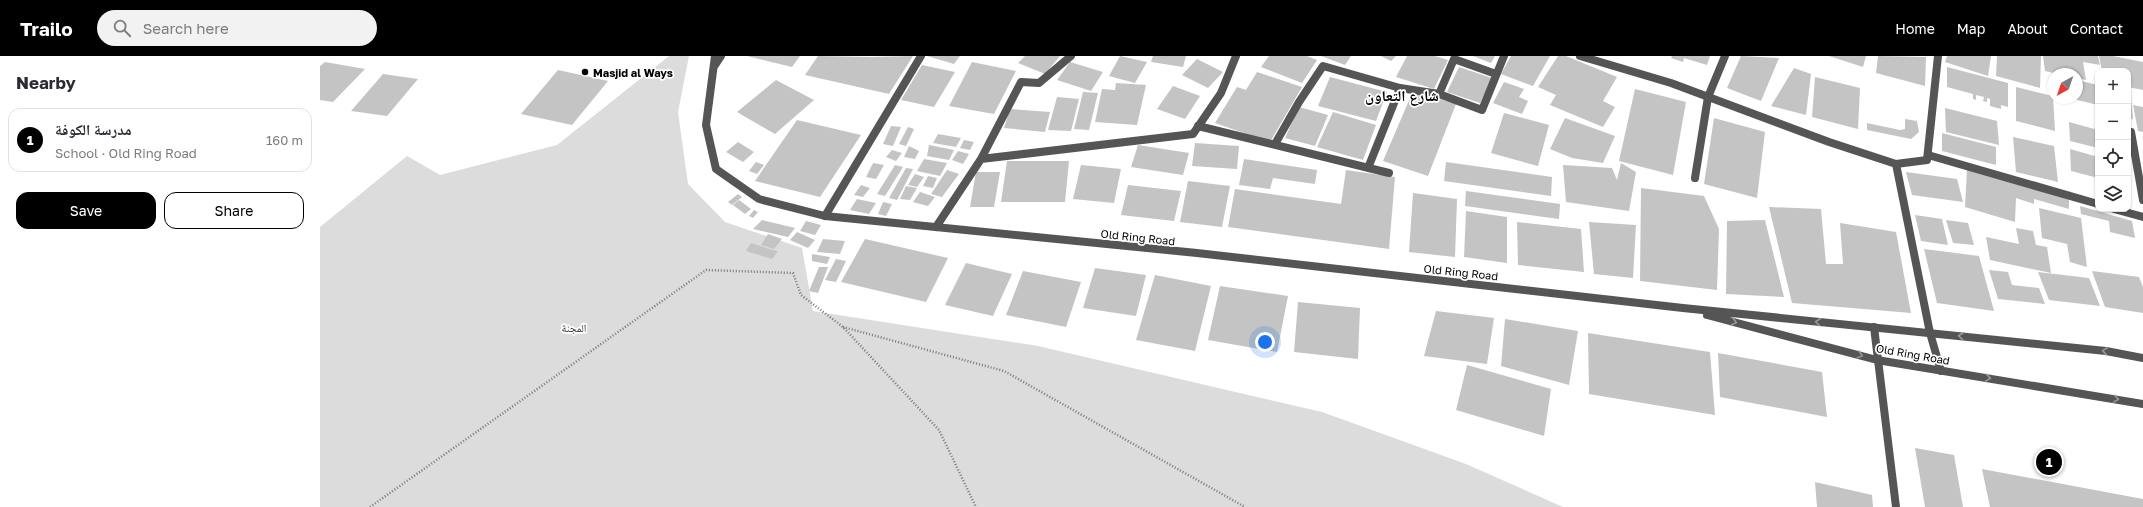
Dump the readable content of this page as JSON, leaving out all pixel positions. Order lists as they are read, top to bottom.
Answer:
{
  "streets": {
    "street": ["Old Ring Road"]
  },
  "districts": ["شارع التعاون"],
  "parks": ["المجنة"],
  "places": ["Masjid al Ways"],
  "north": "bottom left",
  "page": {
    "header": "Trailo",
    "search": "Search here",
    "nav": [
      "Home",
      "Map",
      "About",
      "Contact"
    ],
    "heading": "Nearby",
    "map_buttons": ["+", "−"],
    "list": [
      {
        "mark": "1",
        "name": "مدرسة الكوفة",
        "note": "School · Old Ring Road",
        "value": "160 m"
      }
    ],
    "buttons": ["Save", "Share"],
    "pins": "1"
  }
}
